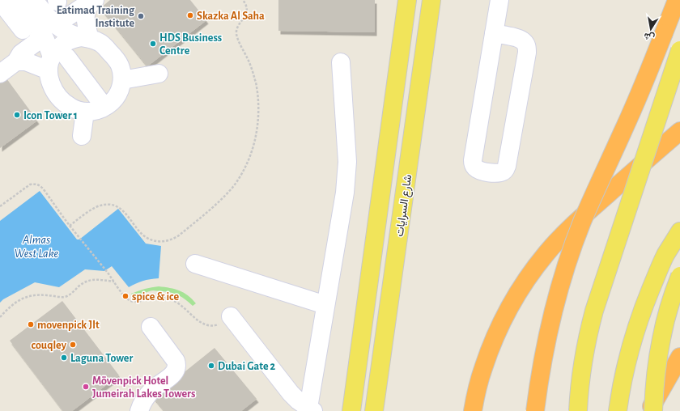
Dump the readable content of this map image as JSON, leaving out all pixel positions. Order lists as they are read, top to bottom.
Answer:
{
  "streets": {
    "main road": ["شارع السرايات"]
  },
  "water": ["Almas West Lake"],
  "places": [
    "Skazka Al Saha",
    "Eatimad Training Institute",
    "HDS Business Centre",
    "Icon Tower 1",
    "spice & ice",
    "movenpick Jlt",
    "couqley",
    "Laguna Tower",
    "Dubai Gate 2",
    "Mövenpick Hotel Jumeirah Lakes Towers"
  ],
  "north": "bottom"
}
